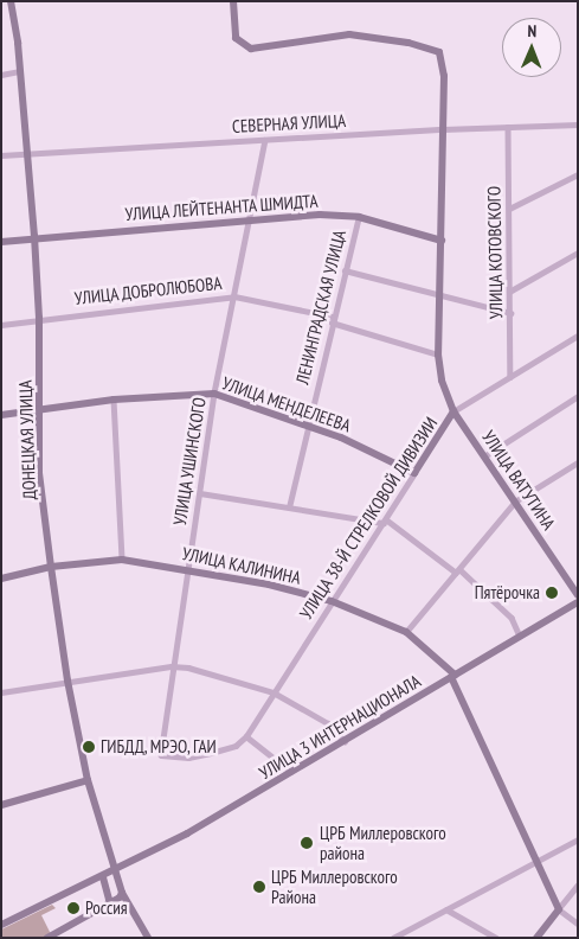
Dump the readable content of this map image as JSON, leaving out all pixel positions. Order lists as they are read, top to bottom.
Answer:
{
  "streets": {
    "street": [
      "СЕВЕРНАЯ УЛИЦА",
      "УЛИЦА ЛЕЙТЕНАНТА ШМИДТА",
      "УЛИЦА КОТОВСКОГО",
      "УЛИЦА ДОБРОЛЮБОВА",
      "ЛЕНИНГРАДСКАЯ УЛИЦА",
      "УЛИЦА МЕНДЕЛЕЕВА",
      "ДОНЕЦКАЯ УЛИЦА",
      "УЛИЦА УШИНСКОГО",
      "УЛИЦА ВАТУТИНА",
      "УЛИЦА 38-Й СТРЕЛКОВОЙ ДИВИЗИИ",
      "УЛИЦА КАЛИНИНА",
      "УЛИЦА 3 ИНТЕРНАЦИОНАЛА"
    ]
  },
  "crossings": [
    ["СЕВЕРНАЯ УЛИЦА", "УЛИЦА КОТОВСКОГО"],
    ["СЕВЕРНАЯ УЛИЦА", "ДОНЕЦКАЯ УЛИЦА"],
    ["СЕВЕРНАЯ УЛИЦА", "УЛИЦА УШИНСКОГО"],
    ["СЕВЕРНАЯ УЛИЦА", "УЛИЦА 38-Й СТРЕЛКОВОЙ ДИВИЗИИ"],
    ["УЛИЦА ЛЕЙТЕНАНТА ШМИДТА", "ЛЕНИНГРАДСКАЯ УЛИЦА"],
    ["УЛИЦА ЛЕЙТЕНАНТА ШМИДТА", "ДОНЕЦКАЯ УЛИЦА"],
    ["УЛИЦА ЛЕЙТЕНАНТА ШМИДТА", "УЛИЦА УШИНСКОГО"],
    ["УЛИЦА ЛЕЙТЕНАНТА ШМИДТА", "УЛИЦА 38-Й СТРЕЛКОВОЙ ДИВИЗИИ"],
    ["УЛИЦА ДОБРОЛЮБОВА", "ЛЕНИНГРАДСКАЯ УЛИЦА"],
    ["УЛИЦА ДОБРОЛЮБОВА", "ДОНЕЦКАЯ УЛИЦА"],
    ["УЛИЦА ДОБРОЛЮБОВА", "УЛИЦА УШИНСКОГО"],
    ["УЛИЦА ДОБРОЛЮБОВА", "УЛИЦА 38-Й СТРЕЛКОВОЙ ДИВИЗИИ"],
    ["ЛЕНИНГРАДСКАЯ УЛИЦА", "УЛИЦА МЕНДЕЛЕЕВА"],
    ["УЛИЦА МЕНДЕЛЕЕВА", "ДОНЕЦКАЯ УЛИЦА"],
    ["УЛИЦА МЕНДЕЛЕЕВА", "УЛИЦА УШИНСКОГО"],
    ["УЛИЦА МЕНДЕЛЕЕВА", "УЛИЦА 38-Й СТРЕЛКОВОЙ ДИВИЗИИ"],
    ["ДОНЕЦКАЯ УЛИЦА", "УЛИЦА КАЛИНИНА"],
    ["ДОНЕЦКАЯ УЛИЦА", "УЛИЦА 3 ИНТЕРНАЦИОНАЛА"],
    ["УЛИЦА УШИНСКОГО", "УЛИЦА 38-Й СТРЕЛКОВОЙ ДИВИЗИИ"],
    ["УЛИЦА УШИНСКОГО", "УЛИЦА КАЛИНИНА"],
    ["УЛИЦА ВАТУТИНА", "УЛИЦА 38-Й СТРЕЛКОВОЙ ДИВИЗИИ"],
    ["УЛИЦА 38-Й СТРЕЛКОВОЙ ДИВИЗИИ", "УЛИЦА КАЛИНИНА"],
    ["УЛИЦА КАЛИНИНА", "УЛИЦА 3 ИНТЕРНАЦИОНАЛА"]
  ],
  "places": [
    "Пятёрочка",
    "ГИБДД, МРЭО, ГАИ",
    "ЦРБ Миллеровского района",
    "ЦРБ Миллеровского Района",
    "Россия"
  ],
  "north": "top"
}
